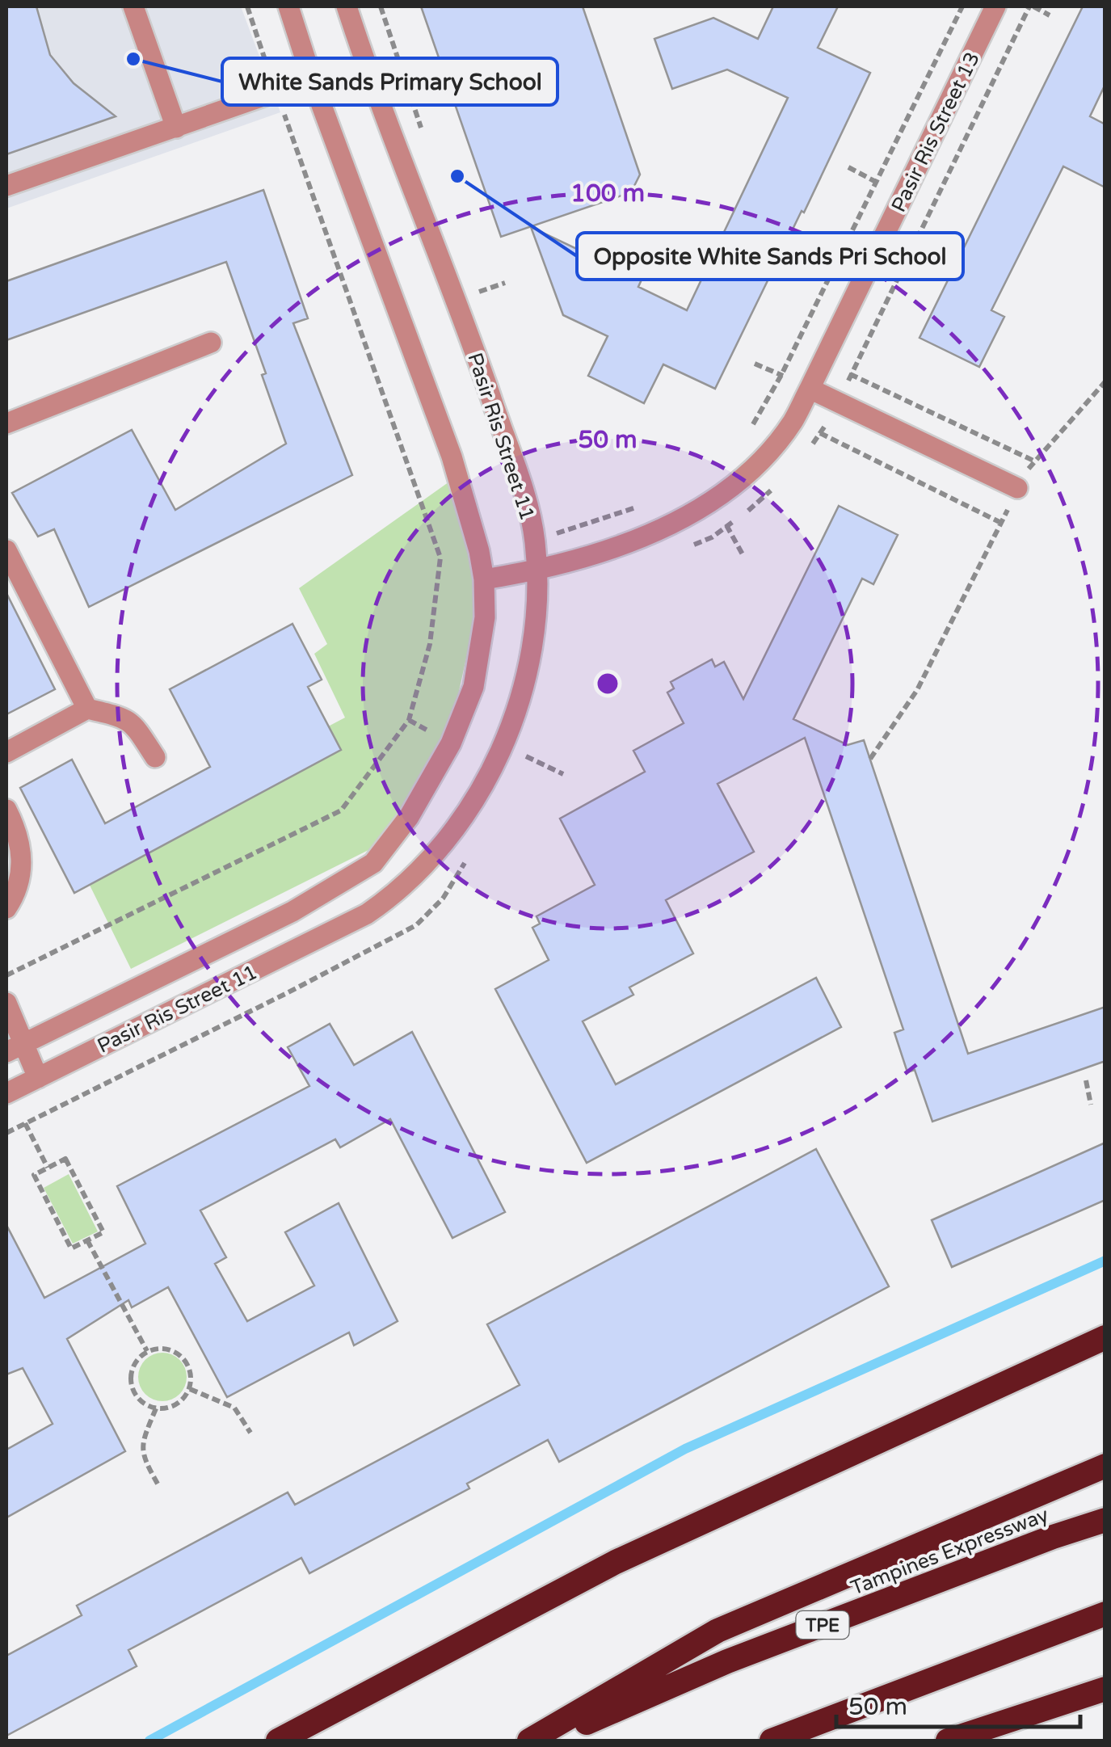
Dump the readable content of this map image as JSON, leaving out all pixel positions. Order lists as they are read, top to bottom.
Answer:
{
  "streets": {
    "highway": ["Tampines Expressway", "TPE"],
    "street": ["Pasir Ris Street 13", "Pasir Ris Street 11"]
  },
  "crossings": [
    ["Pasir Ris Street 13", "Pasir Ris Street 11"]
  ],
  "places": ["White Sands Primary School", "Opposite White Sands Pri School"],
  "scale_bar": "50 m",
  "rings": ["100 m", "50 m"]
}
